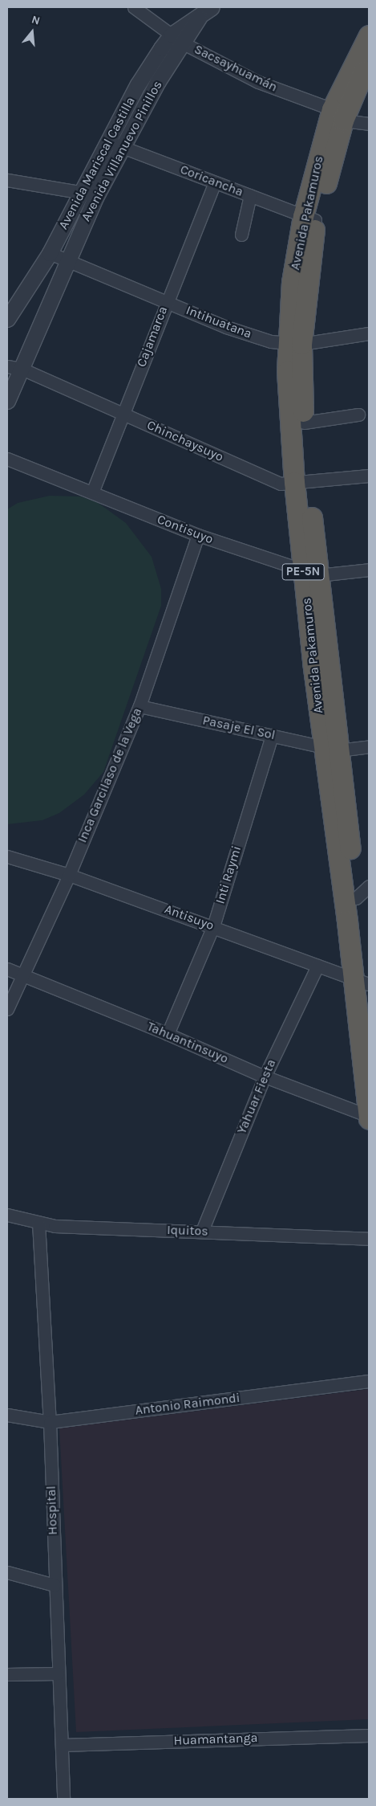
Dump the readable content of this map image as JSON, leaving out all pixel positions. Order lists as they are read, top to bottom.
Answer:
{
  "streets": {
    "highway": ["Avenida Pakamuros", "PE-5N"],
    "street": [
      "Sacsayhuamán",
      "Avenida Villanuevo Pinillos",
      "Avenida Mariscal Castilla",
      "Coricancha",
      "Intihuatana",
      "Cajamarca",
      "Chinchaysuyo",
      "Contisuyo",
      "Pasaje El Sol",
      "Inca Garcilaso de la Vega",
      "Inti Raymi",
      "Antisuyo",
      "Tahuantinsuyo",
      "Yahuar Fiesta",
      "Iquitos",
      "Antonio Raimondi",
      "Hospital",
      "Huamantanga"
    ]
  },
  "crossings": [
    ["Sacsayhuamán", "Avenida Villanuevo Pinillos"],
    ["Sacsayhuamán", "Avenida Mariscal Castilla"],
    ["Sacsayhuamán", "Avenida Pakamuros"],
    ["Avenida Villanuevo Pinillos", "Avenida Mariscal Castilla"],
    ["Avenida Villanuevo Pinillos", "Coricancha"],
    ["Avenida Villanuevo Pinillos", "Intihuatana"],
    ["Avenida Villanuevo Pinillos", "Chinchaysuyo"],
    ["Avenida Mariscal Castilla", "Coricancha"],
    ["Avenida Mariscal Castilla", "Intihuatana"],
    ["Coricancha", "Avenida Pakamuros"],
    ["Coricancha", "Cajamarca"],
    ["Avenida Pakamuros", "Intihuatana"],
    ["Avenida Pakamuros", "Chinchaysuyo"],
    ["Avenida Pakamuros", "Contisuyo"],
    ["Avenida Pakamuros", "Pasaje El Sol"],
    ["Avenida Pakamuros", "Antisuyo"],
    ["Avenida Pakamuros", "Tahuantinsuyo"],
    ["Intihuatana", "Cajamarca"],
    ["Cajamarca", "Chinchaysuyo"],
    ["Cajamarca", "Contisuyo"],
    ["Contisuyo", "Inca Garcilaso de la Vega"],
    ["Pasaje El Sol", "Inca Garcilaso de la Vega"],
    ["Pasaje El Sol", "Inti Raymi"],
    ["Inca Garcilaso de la Vega", "Antisuyo"],
    ["Inca Garcilaso de la Vega", "Tahuantinsuyo"],
    ["Inti Raymi", "Antisuyo"],
    ["Inti Raymi", "Tahuantinsuyo"],
    ["Antisuyo", "Yahuar Fiesta"],
    ["Tahuantinsuyo", "Yahuar Fiesta"],
    ["Yahuar Fiesta", "Iquitos"],
    ["Iquitos", "Hospital"],
    ["Antonio Raimondi", "Hospital"],
    ["Hospital", "Huamantanga"]
  ],
  "north": "top"
}
